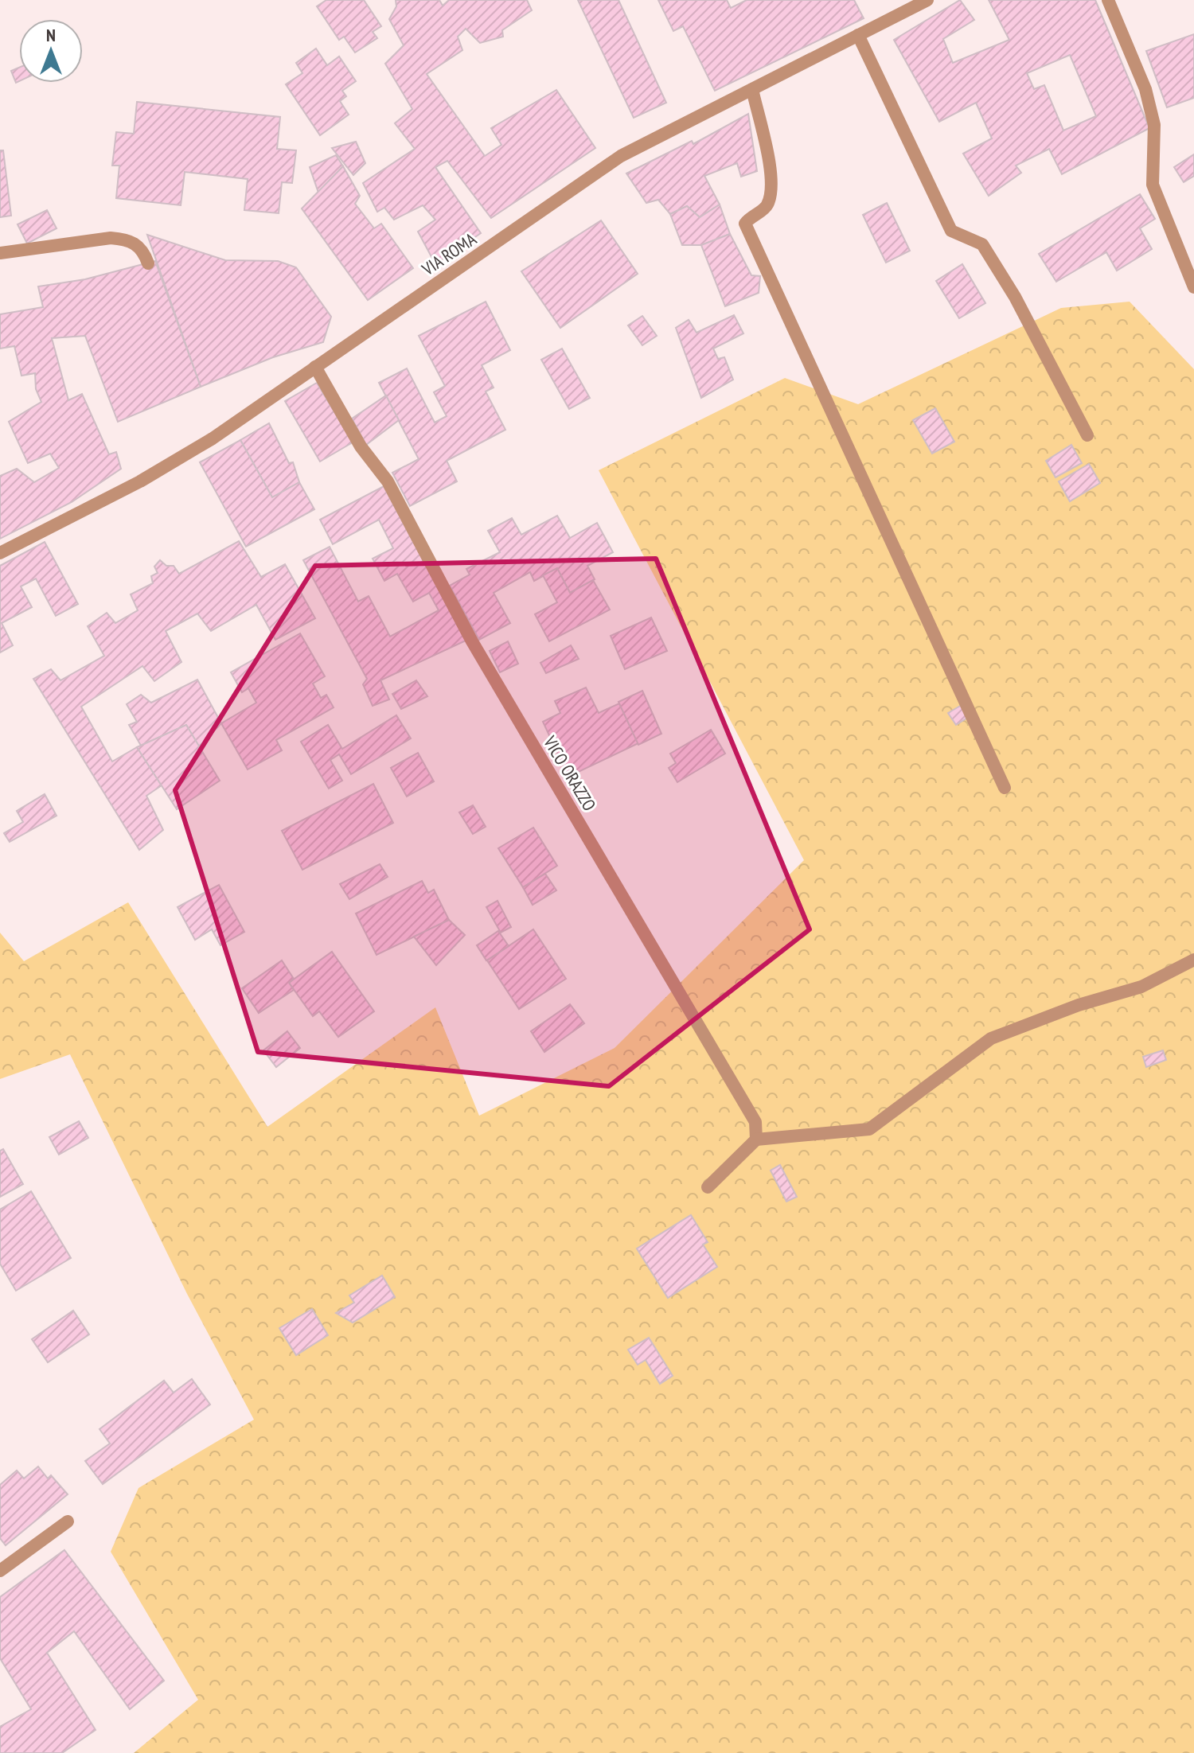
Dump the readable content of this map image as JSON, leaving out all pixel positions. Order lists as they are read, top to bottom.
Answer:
{
  "streets": {
    "street": ["VIA ROMA", "VICO ORAZZO"]
  },
  "crossings": [
    ["VIA ROMA", "VICO ORAZZO"]
  ],
  "north": "top"
}
